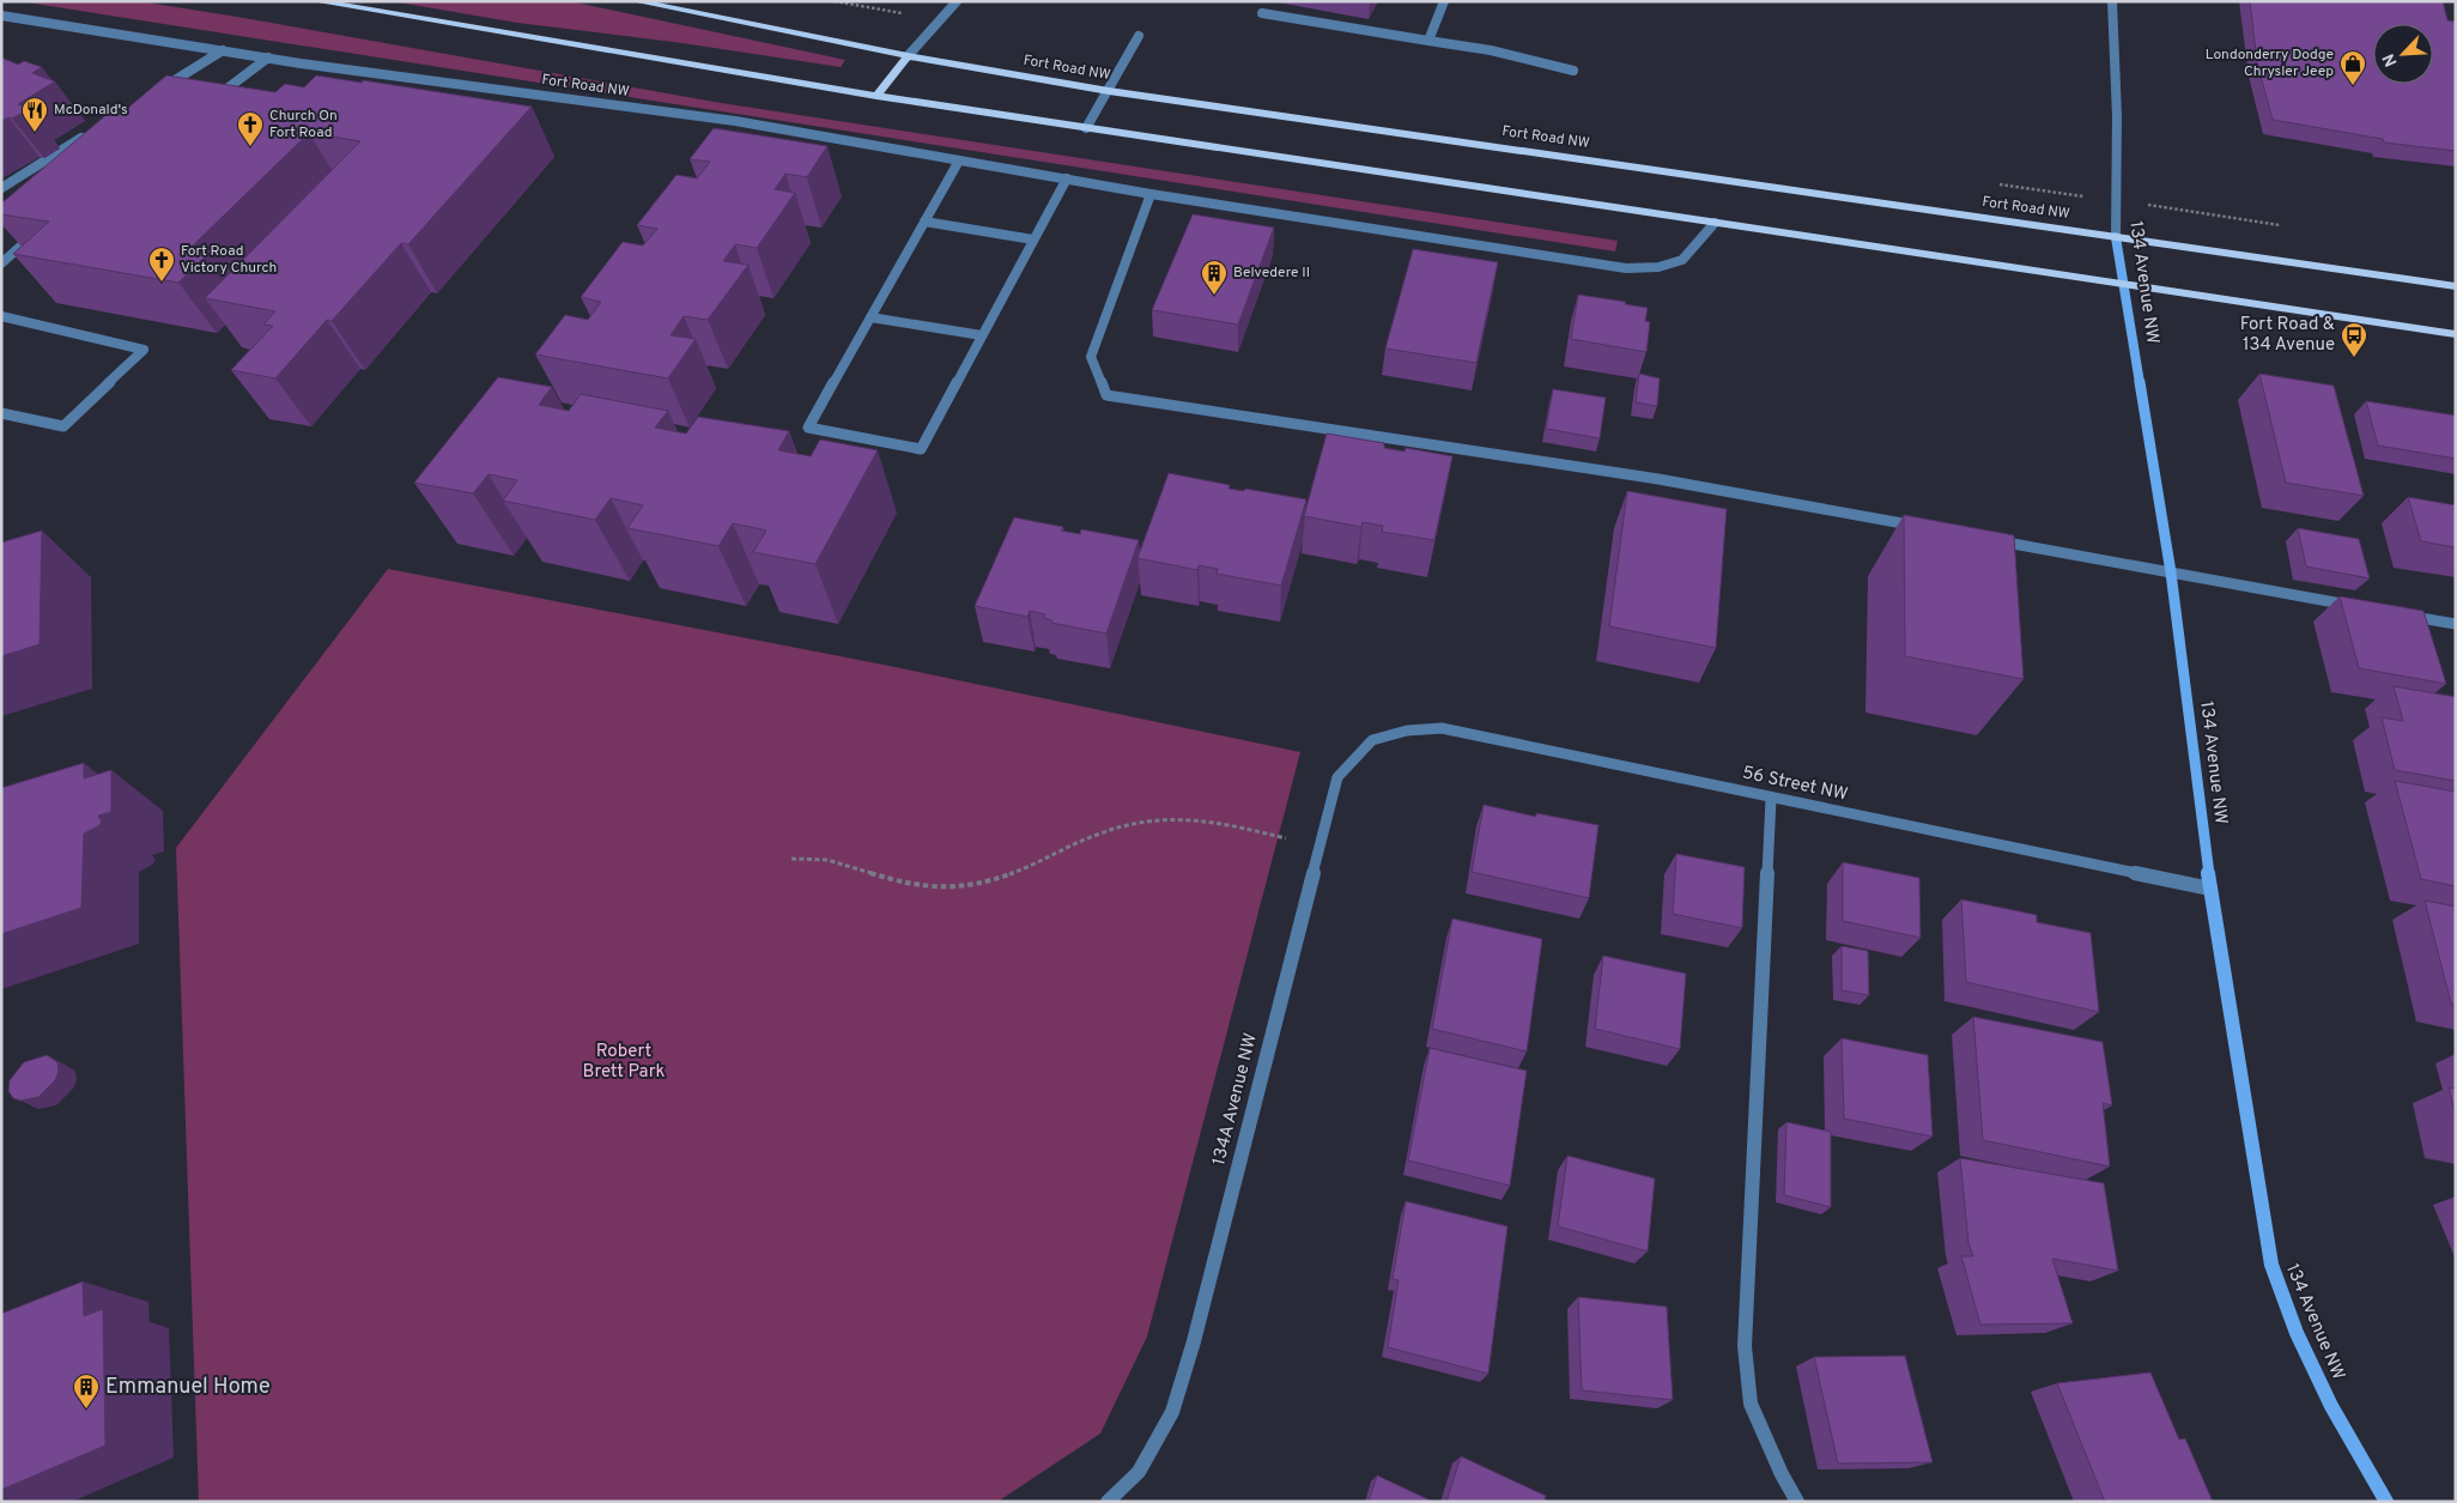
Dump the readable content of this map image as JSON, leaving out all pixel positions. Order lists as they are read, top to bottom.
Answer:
{
  "streets": {
    "main road": ["Fort Road NW"],
    "street": ["134 Avenue NW", "56 Street NW", "134A Avenue NW"]
  },
  "crossings": [
    ["Fort Road NW", "134 Avenue NW"],
    ["134 Avenue NW", "56 Street NW"],
    ["56 Street NW", "134A Avenue NW"]
  ],
  "parks": ["Robert Brett Park"],
  "places": {
    "shop": ["Londonderry Dodge Chrysler Jeep"],
    "restaurant": ["McDonald's"],
    "church": ["Church On Fort Road", "Fort Road Victory Church"],
    "building": ["Belvedere II", "Emmanuel Home"],
    "bus stop": ["Fort Road & 134 Avenue"]
  },
  "north": "bottom left"
}
